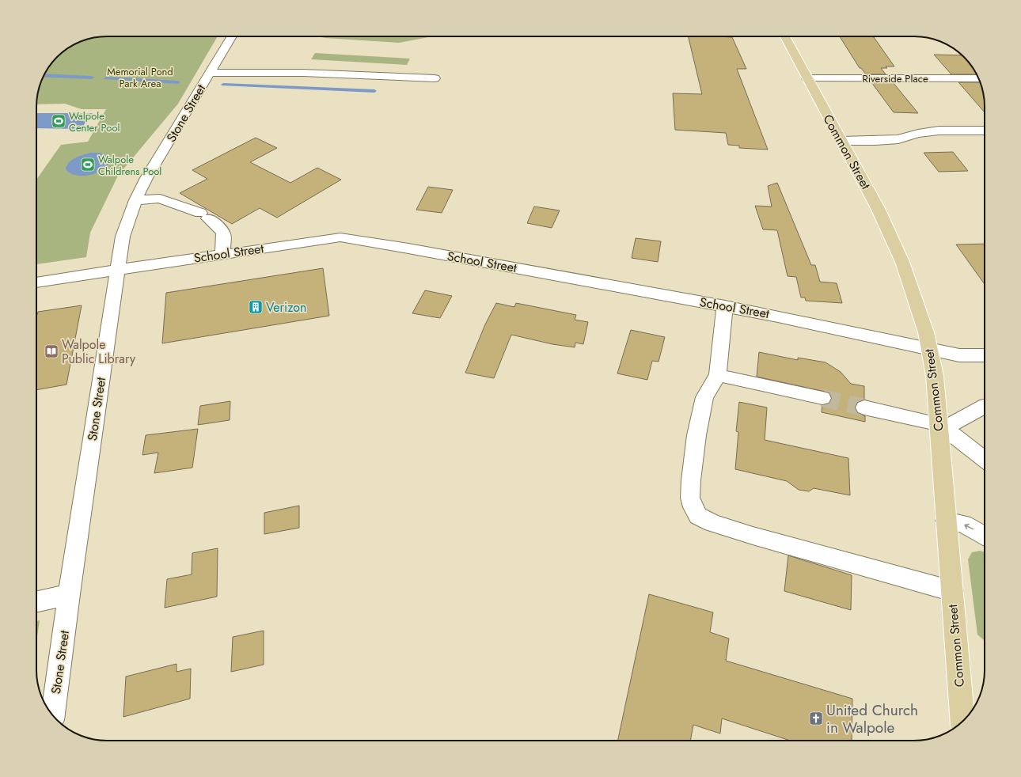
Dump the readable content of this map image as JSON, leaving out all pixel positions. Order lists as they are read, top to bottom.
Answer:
{
  "streets": {
    "main road": ["Common Street"],
    "street": ["Riverside Place", "Stone Street", "School Street"]
  },
  "crossings": [
    ["Riverside Place", "Common Street"],
    ["Stone Street", "School Street"],
    ["Common Street", "School Street"]
  ],
  "parks": ["Memorial Pond Park Area"],
  "places": {
    "sports": ["Walpole Center Pool", "Walpole Childrens Pool"],
    "building": ["Verizon"],
    "library": ["Walpole Public Library"],
    "church": ["United Church in Walpole"]
  }
}
